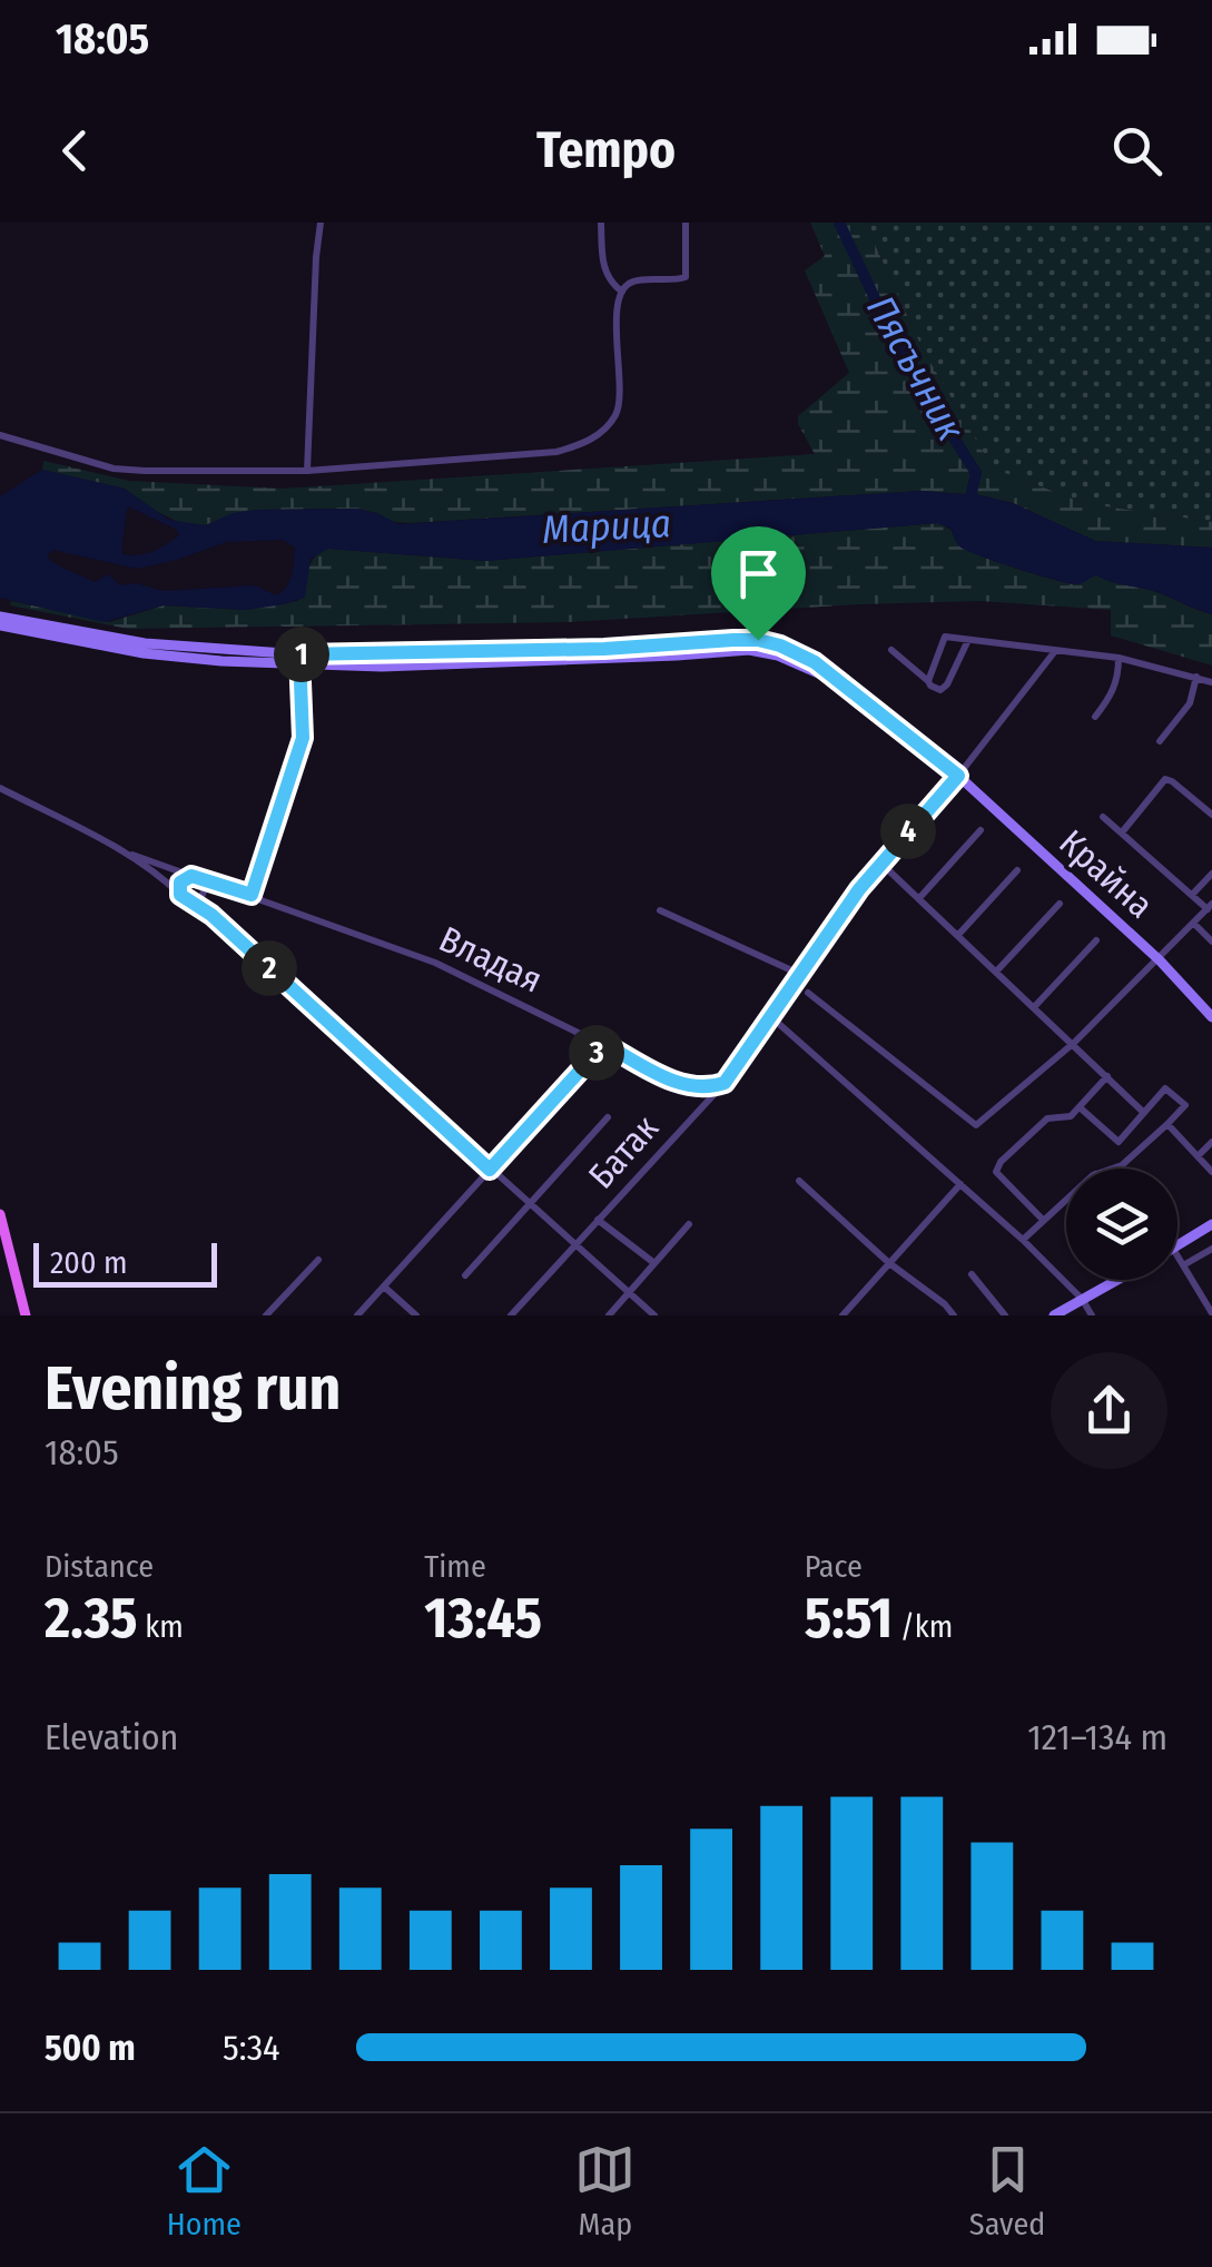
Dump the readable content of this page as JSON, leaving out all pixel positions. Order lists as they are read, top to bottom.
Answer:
{
  "streets": {
    "street": ["Крайна", "Владая", "Батак"]
  },
  "crossings": [
    ["Крайна", "Батак"],
    ["Владая", "Батак"]
  ],
  "water": ["Пясъчник", "Марица"],
  "scale_bar": "200 m",
  "page": {
    "status": "18:05",
    "header": "Tempo",
    "pins": [
      "1",
      "4",
      "2",
      "3"
    ],
    "scale": "200 m",
    "heading": ["Evening run", "18:05"],
    "stats": [
      ["Distance", "2.35 km"],
      ["Time", "13:45"],
      ["Pace", "5:51 /km"]
    ],
    "chart": ["Elevation", "121–134 m"],
    "list": [
      {
        "name": "500 m",
        "note": "5:34"
      }
    ],
    "tabs": ["Home", "Map", "Saved"]
  }
}
